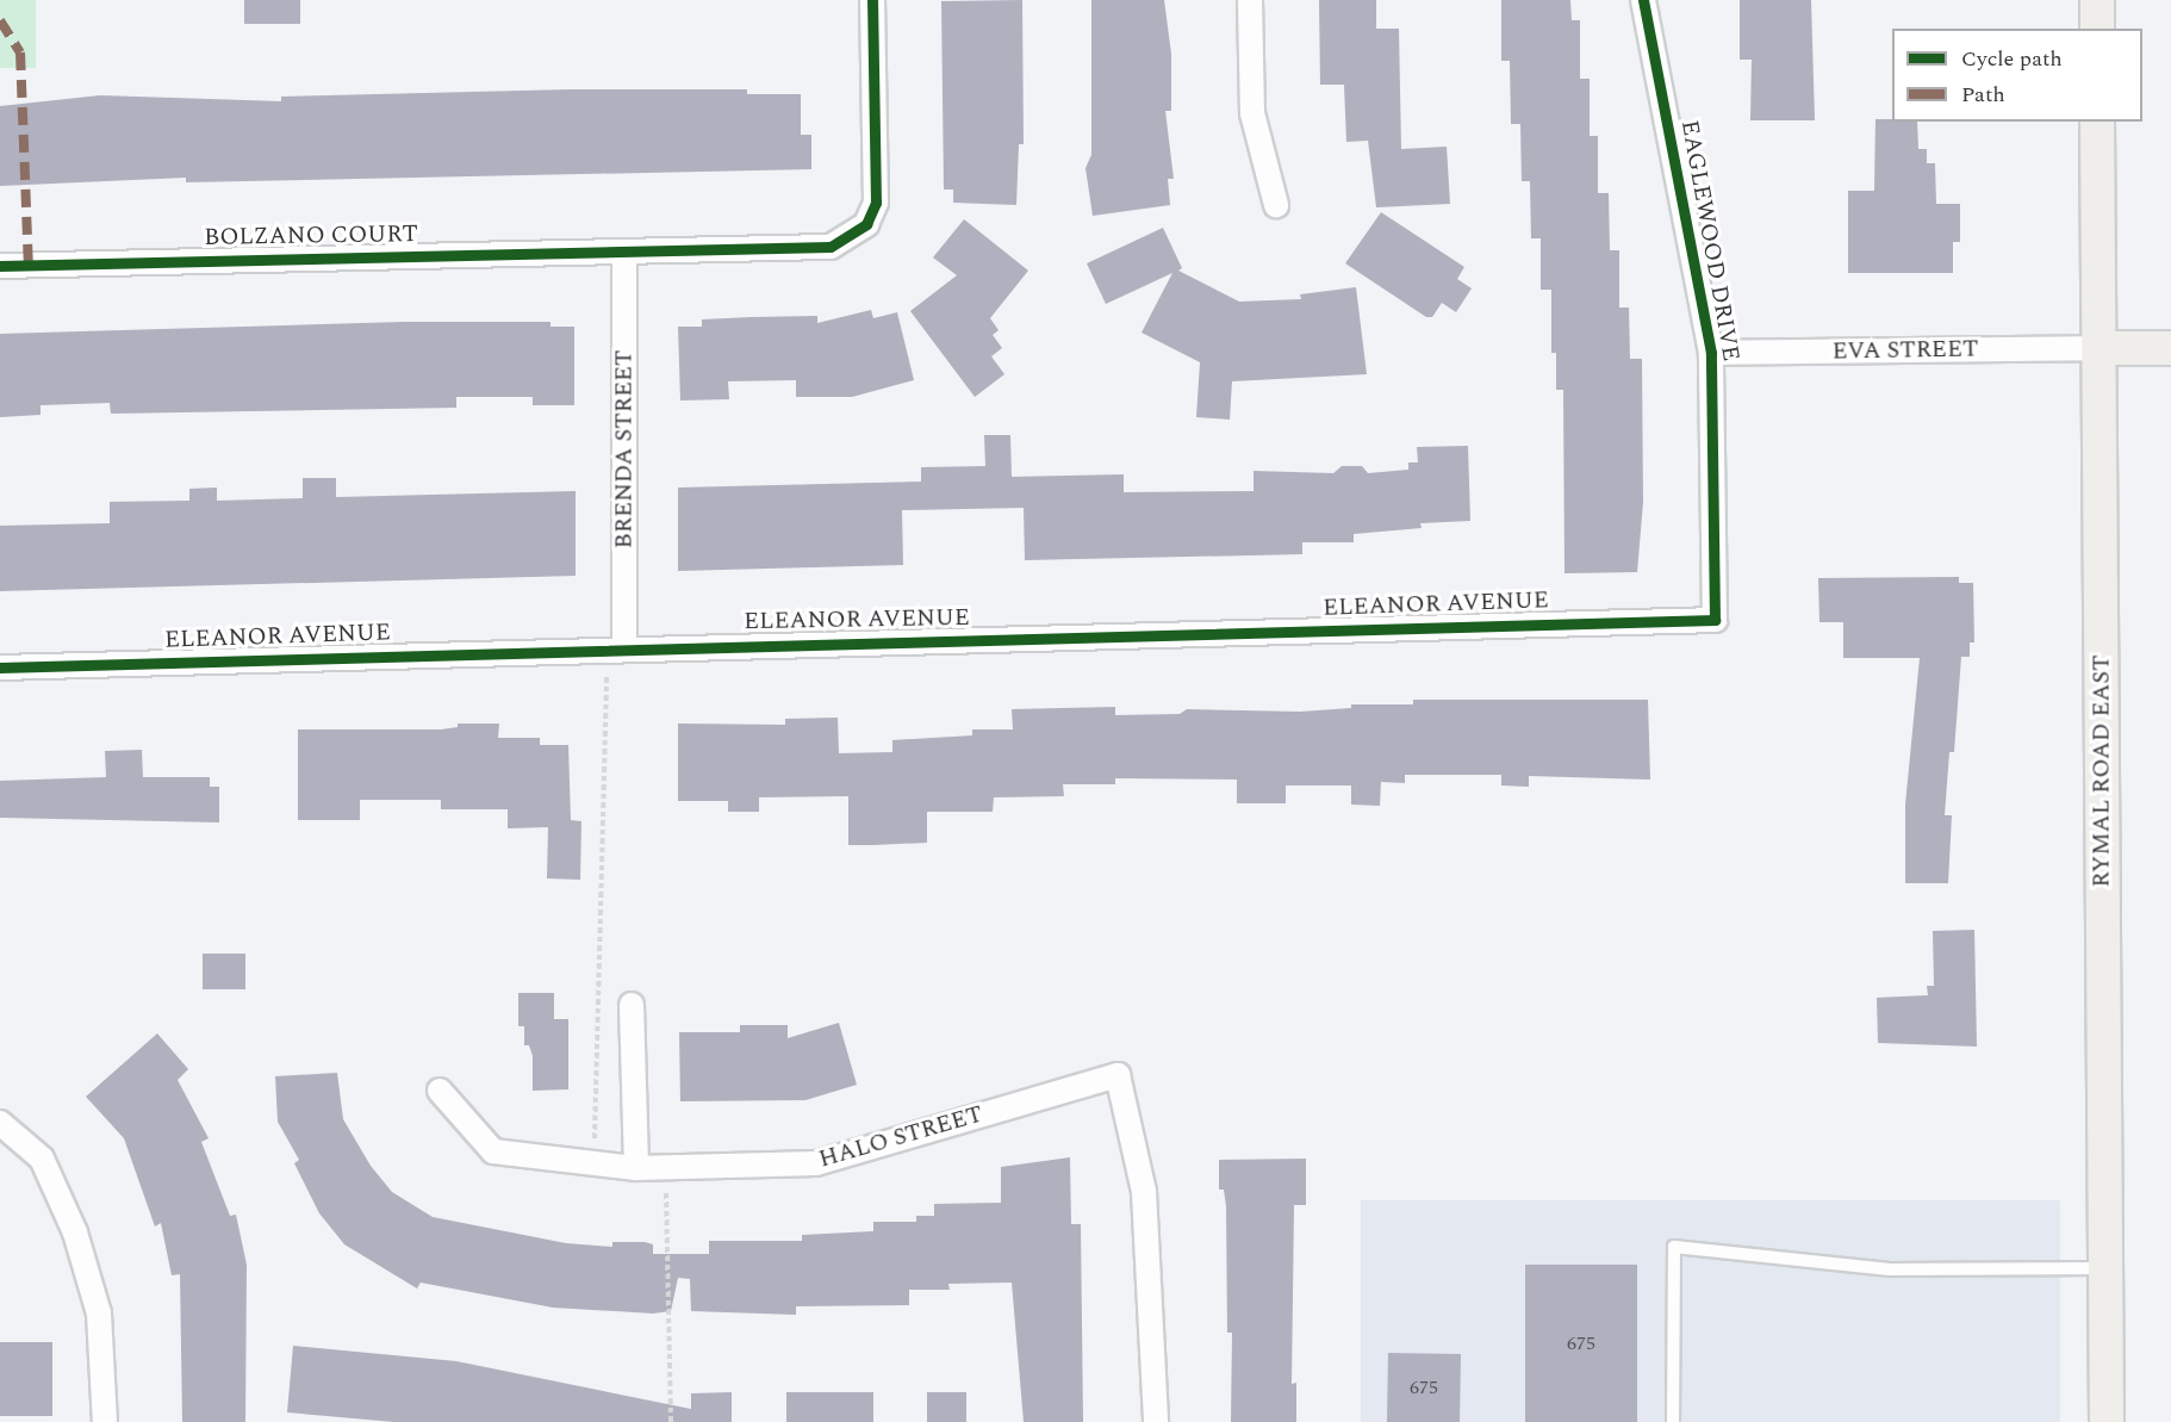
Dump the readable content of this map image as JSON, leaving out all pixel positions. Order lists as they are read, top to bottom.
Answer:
{
  "streets": {
    "main road": ["RYMAL ROAD EAST"],
    "street": [
      "BOLZANO COURT",
      "EAGLEWOOD DRIVE",
      "EVA STREET",
      "BRENDA STREET",
      "ELEANOR AVENUE",
      "HALO STREET"
    ]
  },
  "crossings": [
    ["BOLZANO COURT", "BRENDA STREET"],
    ["EAGLEWOOD DRIVE", "EVA STREET"],
    ["EAGLEWOOD DRIVE", "ELEANOR AVENUE"],
    ["EVA STREET", "RYMAL ROAD EAST"],
    ["BRENDA STREET", "ELEANOR AVENUE"]
  ],
  "house_numbers": ["675", "675"],
  "legend": ["Cycle path", "Path"]
}
